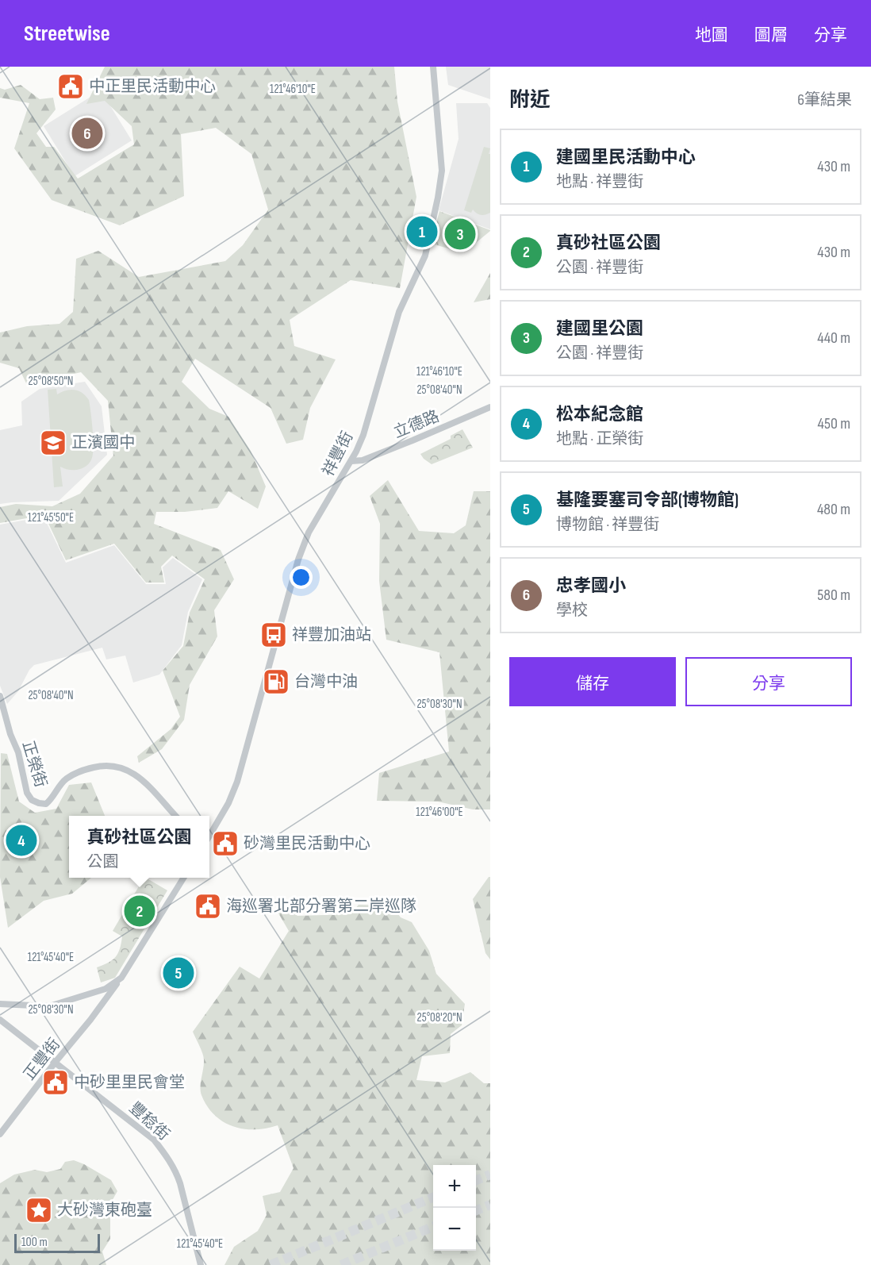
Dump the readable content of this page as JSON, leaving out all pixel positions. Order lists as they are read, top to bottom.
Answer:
{
  "streets": {
    "street": [
      "立德路",
      "祥豐街",
      "正榮街",
      "正豐街",
      "豐稔街"
    ]
  },
  "crossings": [
    ["立德路", "祥豐街"],
    ["正豐街", "豐稔街"]
  ],
  "places": {
    "public building": [
      "中正里民活動中心",
      "砂灣里民活動中心",
      "海巡署北部分署第二岸巡隊",
      "中砂里里民會堂"
    ],
    "school or university": ["正濱國中"],
    "bus stop": ["祥豐加油站"],
    "fuel station": ["台灣中油"],
    "place": ["大砂灣東砲臺"]
  },
  "scale_bar": "100 m",
  "page": {
    "header": "Streetwise",
    "nav": ["地圖", "圖層", "分享"],
    "heading": ["附近", "6筆結果"],
    "pins": [
      "6",
      "1",
      "3",
      "4",
      "2",
      "5"
    ],
    "list": [
      {
        "mark": "1",
        "name": "建國里民活動中心",
        "note": "地點 · 祥豐街",
        "value": "430 m"
      },
      {
        "mark": "2",
        "name": "真砂社區公園",
        "note": "公園 · 祥豐街",
        "value": "430 m"
      },
      {
        "mark": "3",
        "name": "建國里公園",
        "note": "公園 · 祥豐街",
        "value": "440 m"
      },
      {
        "mark": "4",
        "name": "松本紀念館",
        "note": "地點 · 正榮街",
        "value": "450 m"
      },
      {
        "mark": "5",
        "name": "基隆要塞司令部(博物館)",
        "note": "博物館 · 祥豐街",
        "value": "480 m"
      },
      {
        "mark": "6",
        "name": "忠孝國小",
        "note": "學校",
        "value": "580 m"
      }
    ],
    "buttons": ["儲存", "分享"],
    "popup": ["真砂社區公園", "公園"],
    "map_buttons": ["+", "−"],
    "scale": "100 m"
  },
  "coordinates": [
    "121°46'10\"E",
    "25°08'50\"N",
    "25°08'40\"N",
    "121°45'50\"E",
    "25°08'30\"N",
    "121°46'00\"E",
    "121°45'40\"E",
    "25°08'20\"N"
  ]
}
